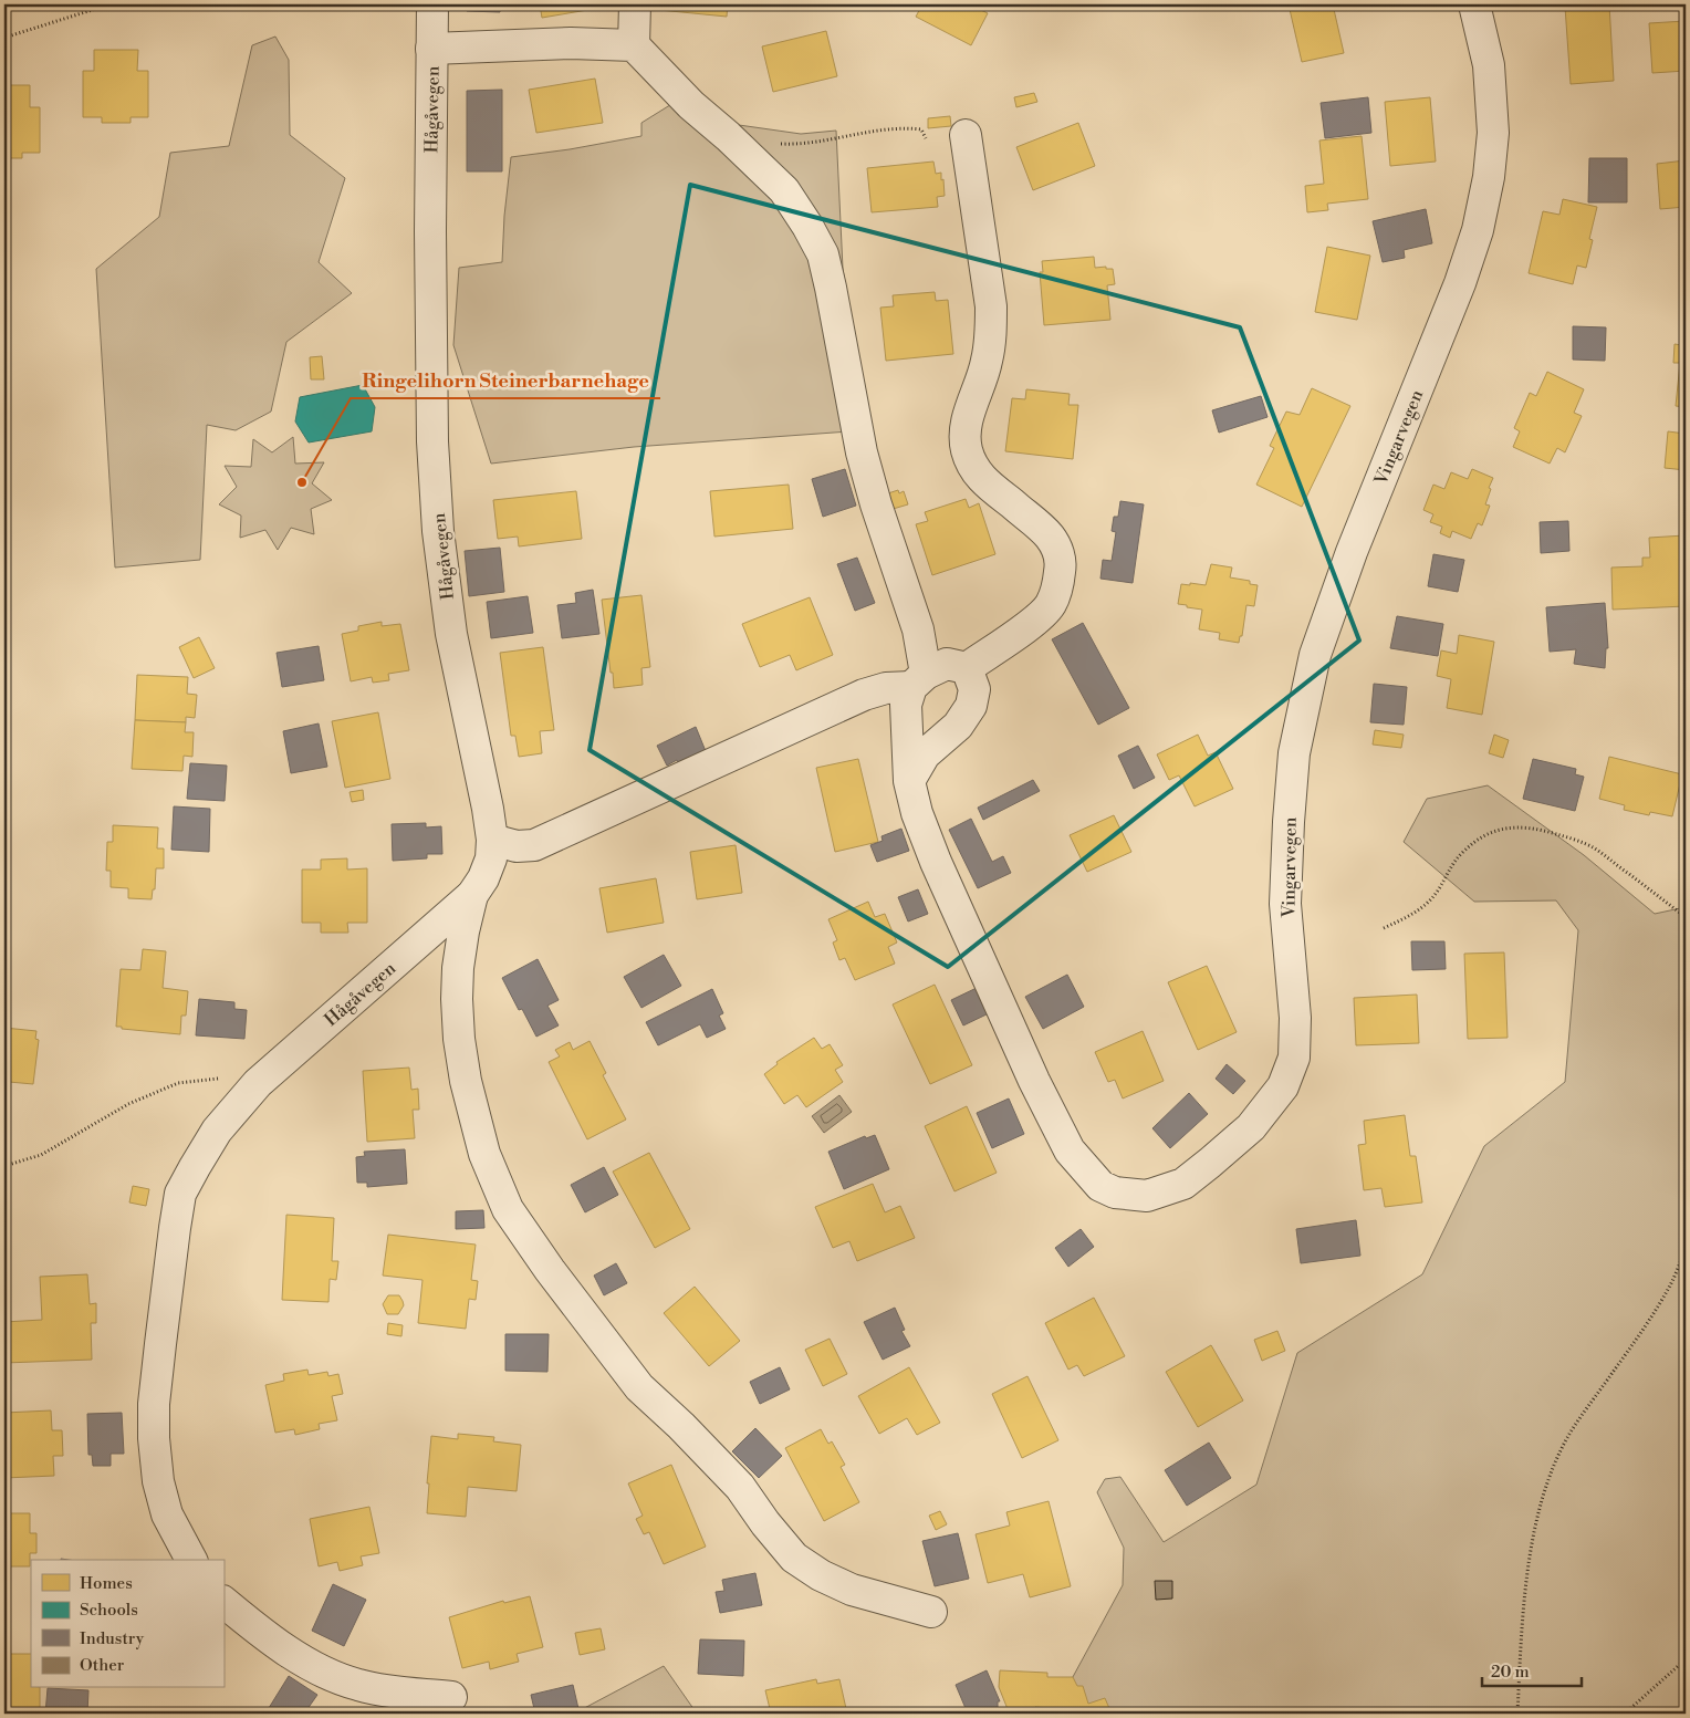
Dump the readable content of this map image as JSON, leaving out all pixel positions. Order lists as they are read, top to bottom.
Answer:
{
  "streets": {
    "street": ["Hågåvegen", "Vingarvegen"]
  },
  "places": ["Ringelihorn Steinerbarnehage"],
  "legend": [
    "Homes",
    "Schools",
    "Industry",
    "Other"
  ],
  "scale_bar": "20 m"
}
